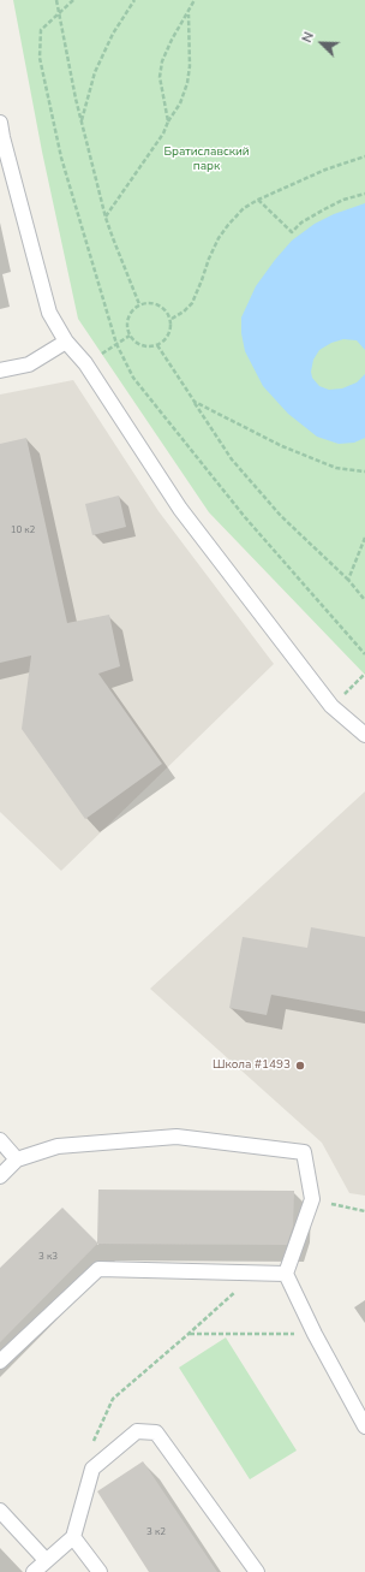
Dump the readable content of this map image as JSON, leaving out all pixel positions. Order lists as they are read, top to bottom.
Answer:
{
  "parks": ["Братиславский парк"],
  "places": ["Школа #1493"],
  "house_numbers": ["10 к2", "3 к3", "3 к2"],
  "north": "top left"
}
